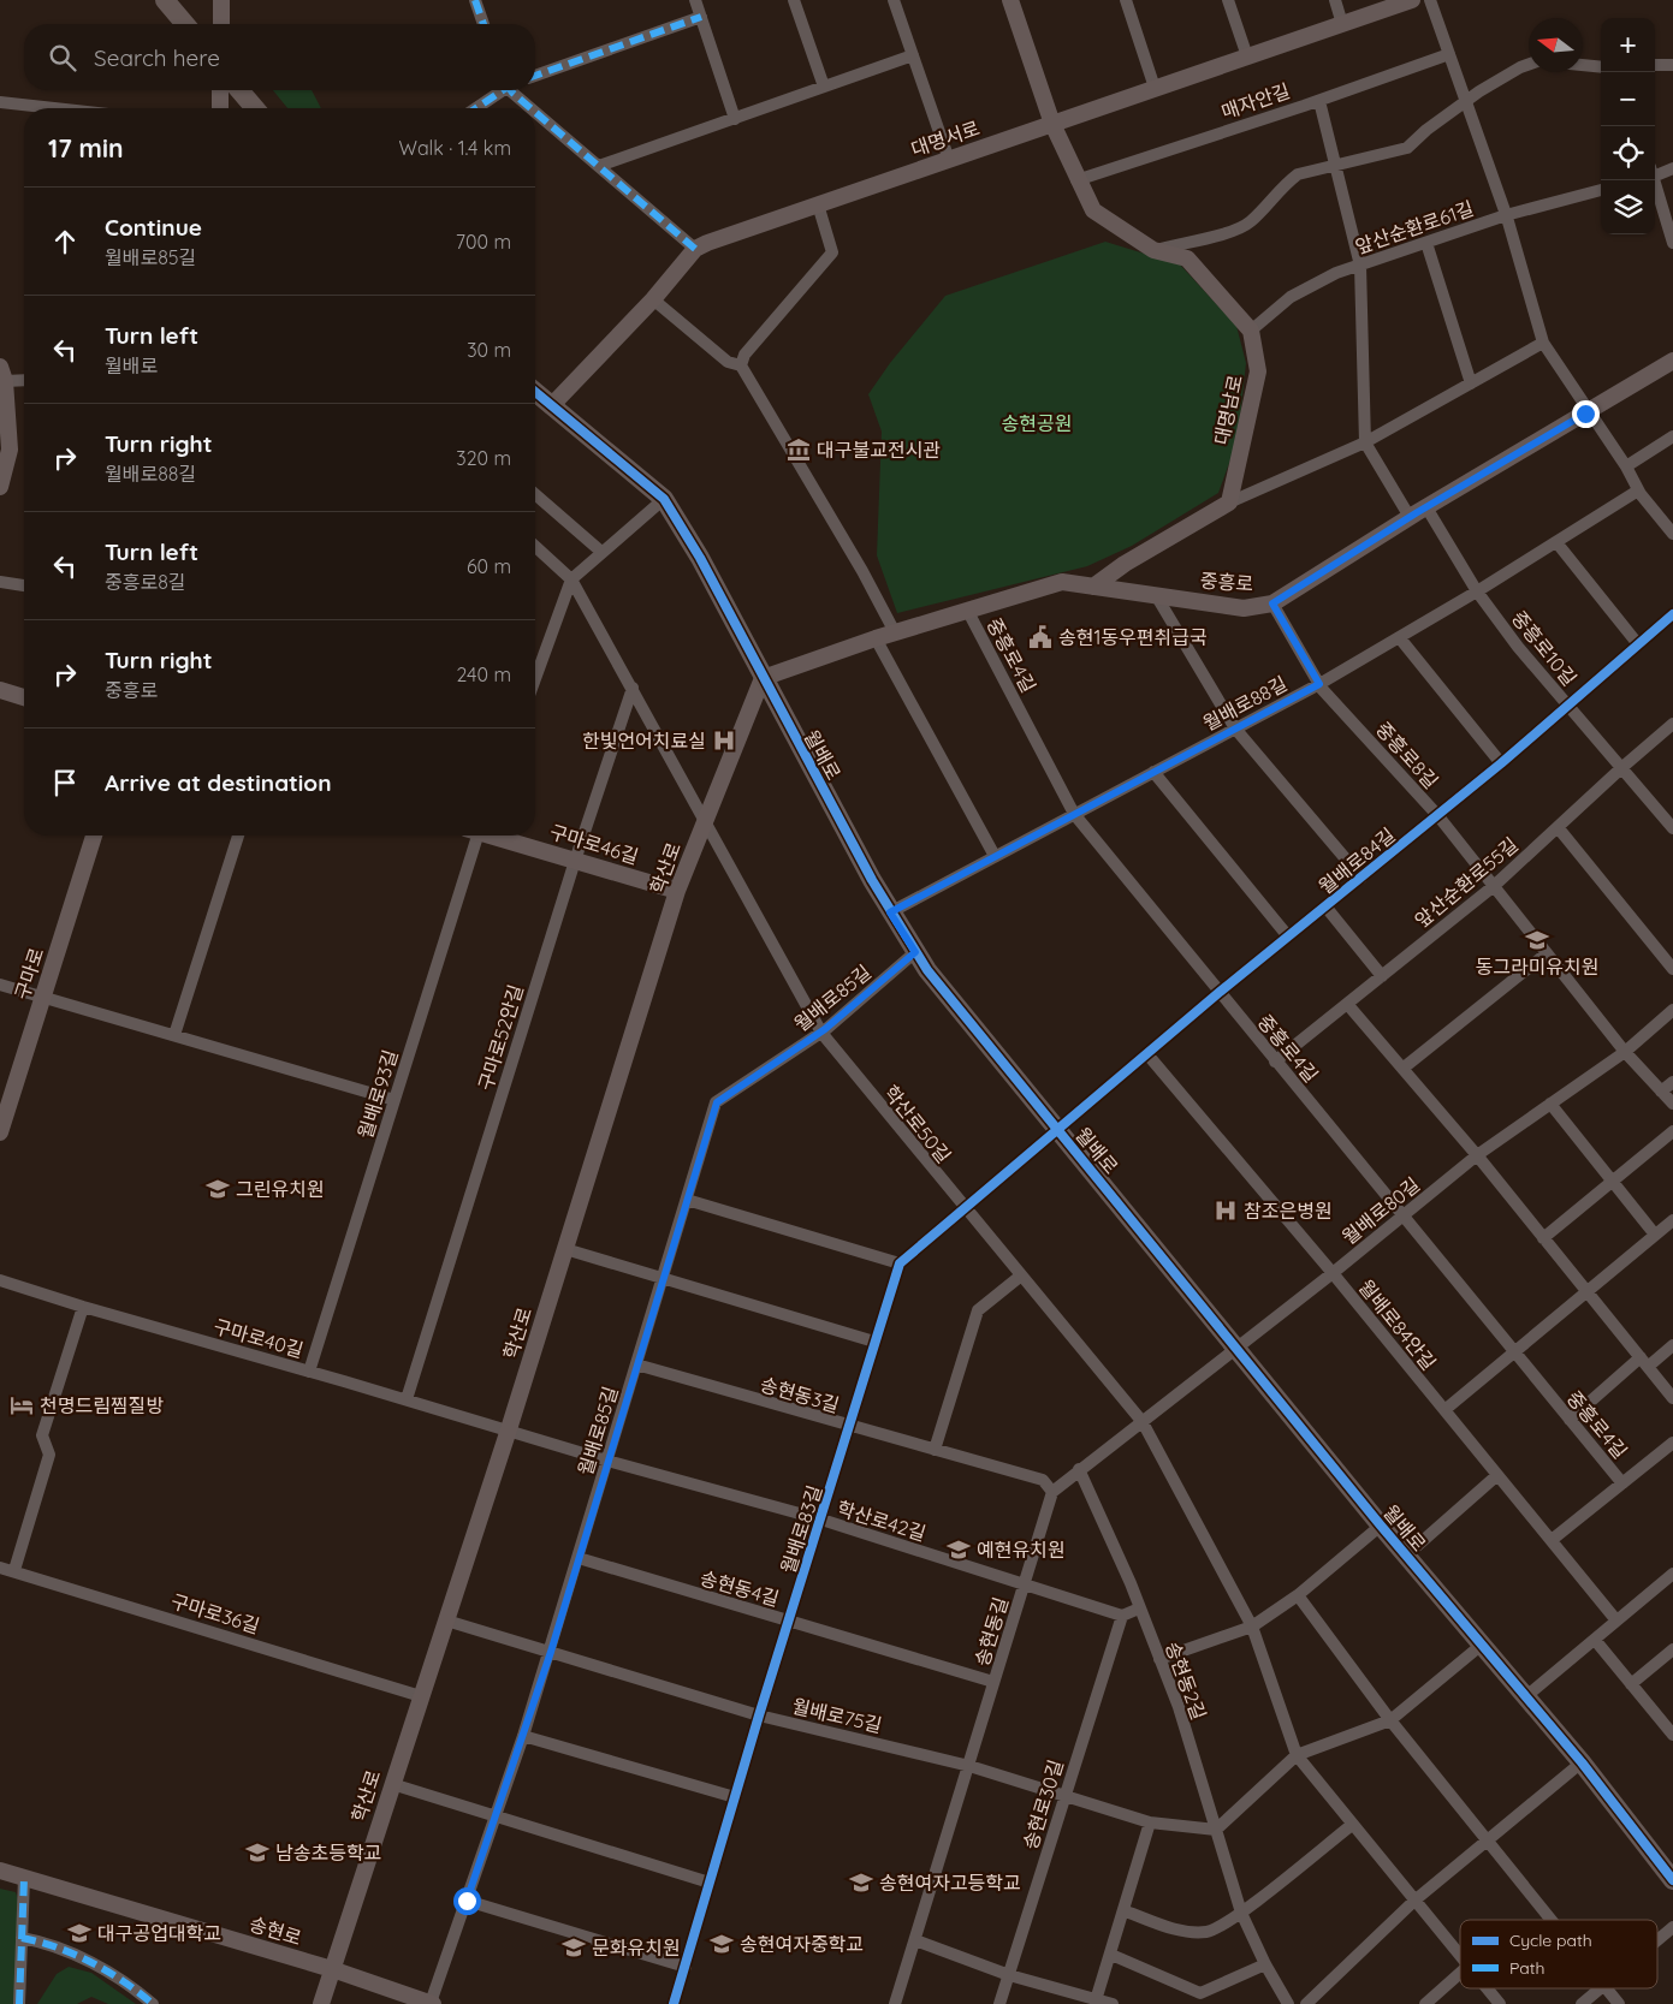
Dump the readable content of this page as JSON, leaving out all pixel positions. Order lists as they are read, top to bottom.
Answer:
{
  "streets": {
    "main road": [
      "대명서로",
      "대명남로",
      "중흥로",
      "월배로",
      "구마로46길",
      "학산로",
      "구마로",
      "송현로"
    ],
    "street": [
      "매자안길",
      "앞산순환로61길",
      "중흥로10길",
      "중흥로4길",
      "월배로88길",
      "중흥로8길",
      "월배로84길",
      "앞산순환로55길",
      "월배로85길",
      "구마로52안길",
      "월배로93길",
      "학산로50길",
      "월배로80길",
      "월배로84안길",
      "구마로40길",
      "송현동3길",
      "학산로42길",
      "월배로83길",
      "송현동4길",
      "구마로36길",
      "송현동길",
      "송현동2길",
      "월배로75길",
      "송현로30길"
    ]
  },
  "crossings": [
    ["대명서로", "월배로"],
    ["앞산순환로61길", "대명남로"],
    ["중흥로", "중흥로10길"],
    ["중흥로", "중흥로4길"],
    ["중흥로", "월배로"],
    ["중흥로", "중흥로8길"],
    ["중흥로", "학산로"],
    ["중흥로10길", "월배로88길"],
    ["중흥로10길", "월배로84길"],
    ["중흥로10길", "앞산순환로55길"],
    ["중흥로4길", "월배로88길"],
    ["중흥로4길", "월배로84길"],
    ["중흥로4길", "앞산순환로55길"],
    ["중흥로4길", "월배로80길"],
    ["월배로88길", "월배로"],
    ["월배로88길", "중흥로8길"],
    ["월배로", "월배로84길"],
    ["월배로", "학산로"],
    ["월배로", "월배로85길"],
    ["월배로", "학산로50길"],
    ["월배로", "월배로80길"],
    ["월배로", "월배로84안길"],
    ["월배로", "송현동2길"],
    ["중흥로8길", "월배로84길"],
    ["중흥로8길", "앞산순환로55길"],
    ["중흥로8길", "월배로80길"],
    ["구마로46길", "학산로"],
    ["구마로46길", "구마로52안길"],
    ["월배로84길", "앞산순환로55길"],
    ["월배로84길", "월배로84안길"],
    ["학산로", "학산로50길"],
    ["학산로", "구마로40길"],
    ["학산로", "학산로42길"],
    ["학산로", "구마로36길"],
    ["학산로", "월배로75길"],
    ["학산로", "송현로"],
    ["월배로85길", "학산로50길"],
    ["월배로85길", "송현동3길"],
    ["월배로85길", "학산로42길"],
    ["월배로85길", "송현동4길"],
    ["월배로85길", "월배로75길"],
    ["월배로85길", "송현로"],
    ["구마로52안길", "학산로50길"],
    ["구마로52안길", "구마로40길"],
    ["월배로93길", "구마로40길"],
    ["월배로80길", "월배로84안길"],
    ["구마로40길", "학산로42길"],
    ["송현동3길", "월배로83길"],
    ["송현동3길", "송현동길"],
    ["학산로42길", "월배로83길"],
    ["학산로42길", "송현동길"],
    ["학산로42길", "송현로30길"],
    ["월배로83길", "송현동4길"],
    ["월배로83길", "월배로75길"],
    ["송현동4길", "송현동길"],
    ["송현동길", "월배로75길"],
    ["송현동2길", "월배로75길"],
    ["월배로75길", "송현로30길"]
  ],
  "parks": ["송현공원"],
  "places": {
    "museum": ["대구불교전시관"],
    "public building": ["송현1동우편취급국"],
    "hospital": ["한빛언어치료실", "참조은병원"],
    "school or university": [
      "동그라미유치원",
      "그린유치원",
      "예현유치원",
      "남송초등학교",
      "송현여자고등학교",
      "대구공업대학교",
      "송현여자중학교",
      "문화유치원"
    ],
    "hotel": ["천명드림찜질방"]
  },
  "legend": ["Cycle path", "Path"],
  "north": "left",
  "page": {
    "map_buttons": ["+", "−"],
    "search": "Search here",
    "heading": ["17 min", "Walk · 1.4 km"],
    "list": [
      ["Continue", "월배로85길", "700 m"],
      ["Turn left", "월배로", "30 m"],
      ["Turn right", "월배로88길", "320 m"],
      ["Turn left", "중흥로8길", "60 m"],
      ["Turn right", "중흥로", "240 m"],
      "Arrive at destination"
    ]
  }
}
